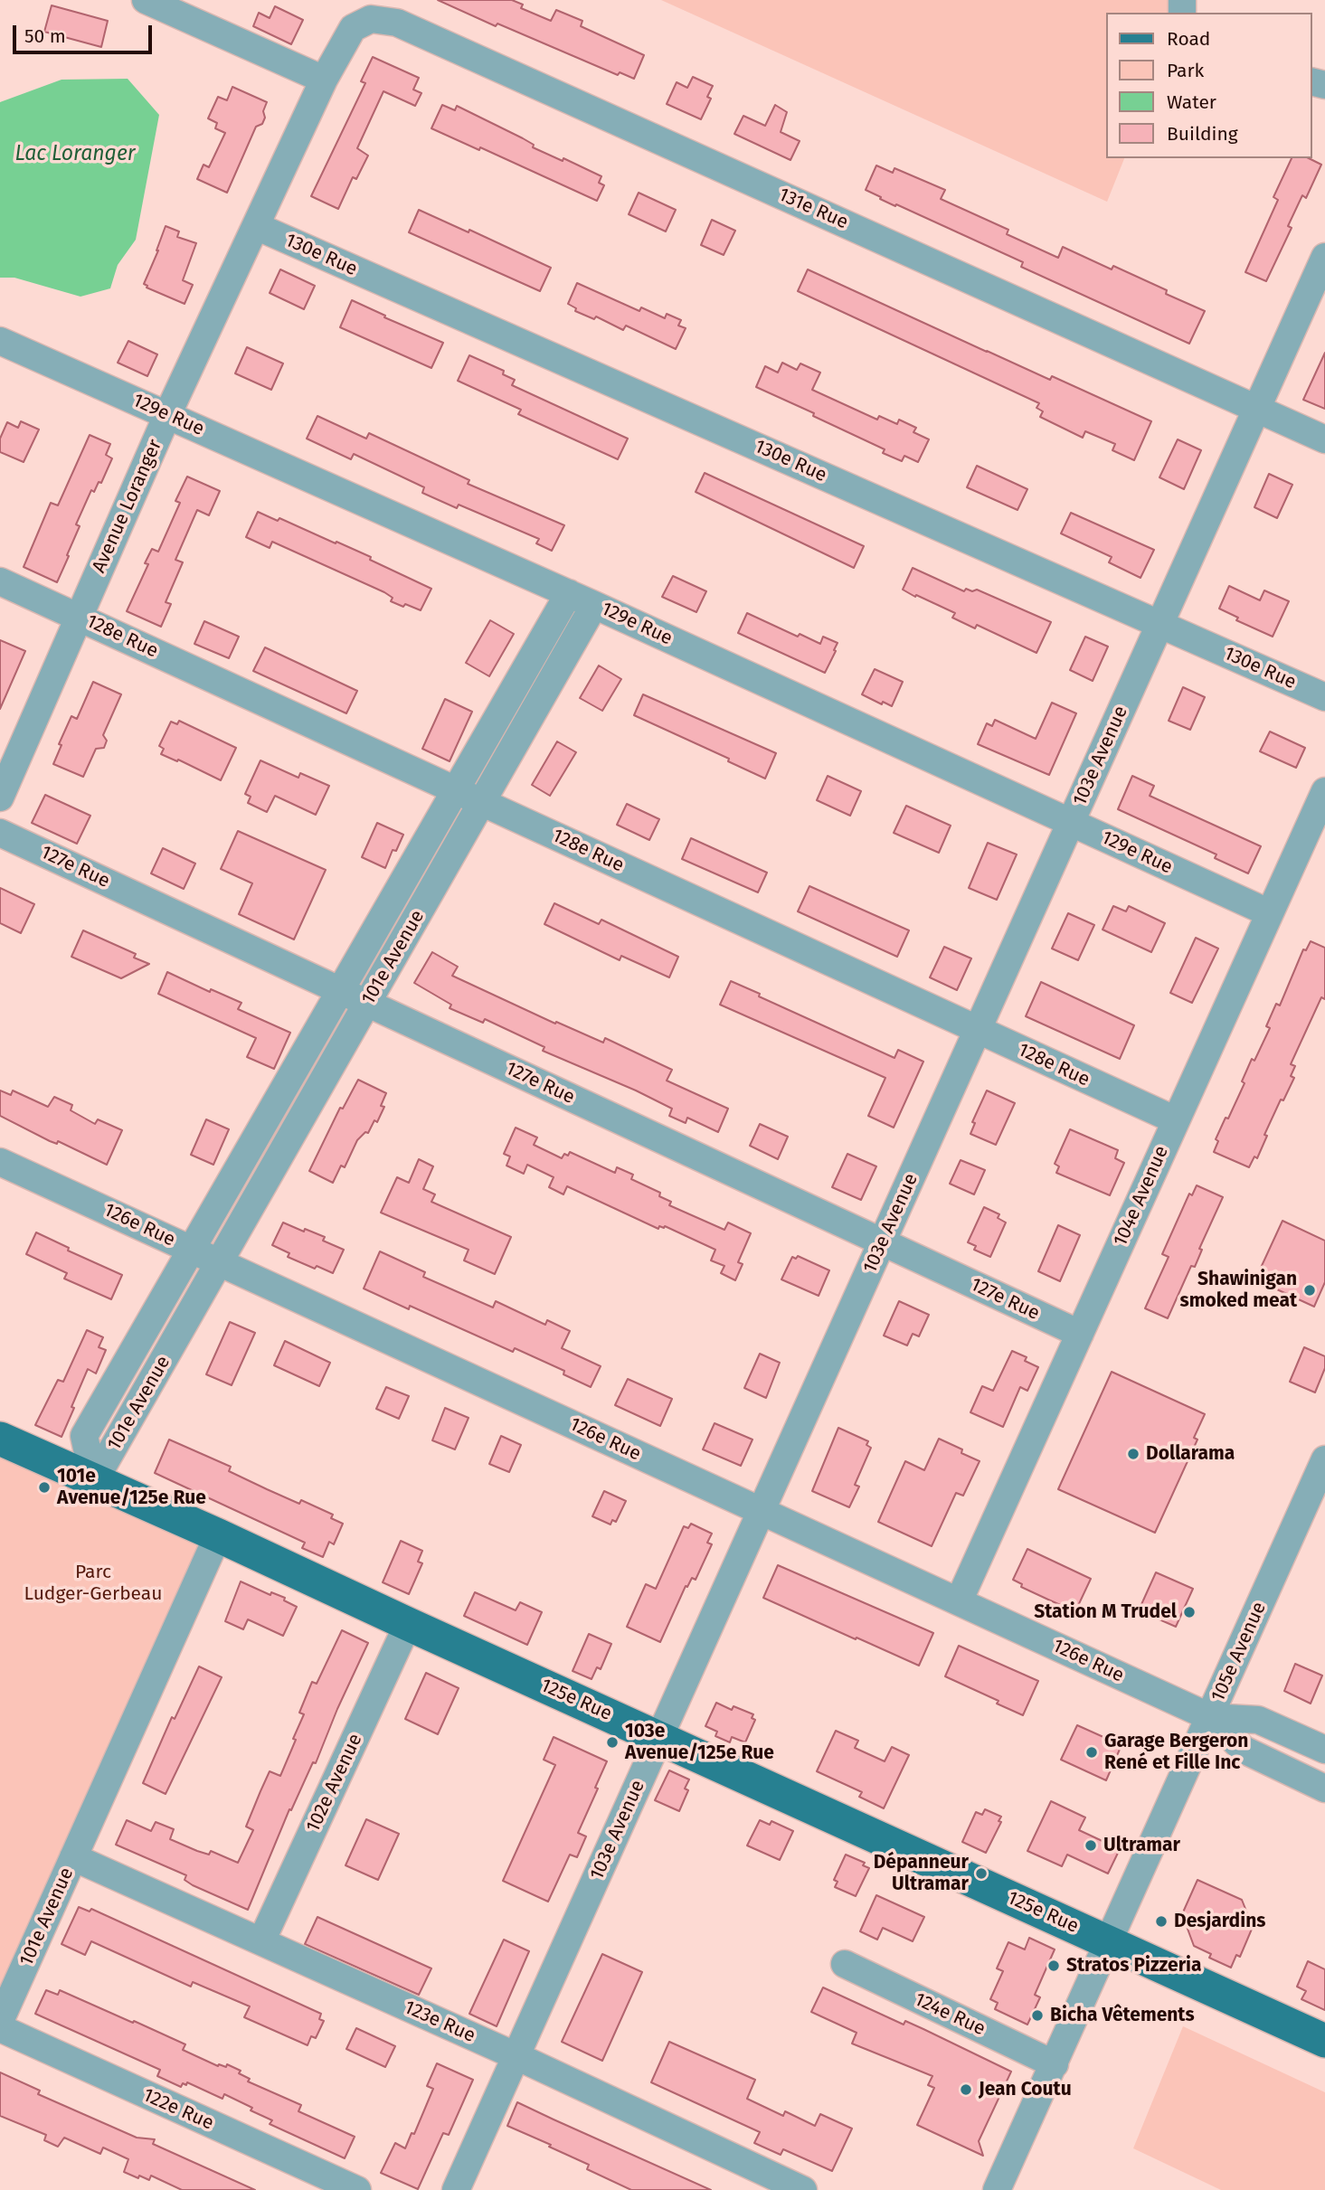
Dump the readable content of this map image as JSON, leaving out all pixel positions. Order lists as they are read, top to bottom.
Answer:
{
  "streets": {
    "main road": ["125e Rue"],
    "street": [
      "131e Rue",
      "130e Rue",
      "129e Rue",
      "Avenue Loranger",
      "128e Rue",
      "103e Avenue",
      "127e Rue",
      "101e Avenue",
      "104e Avenue",
      "126e Rue",
      "105e Avenue",
      "102e Avenue",
      "124e Rue",
      "123e Rue",
      "122e Rue"
    ]
  },
  "crossings": [
    ["131e Rue", "Avenue Loranger"],
    ["131e Rue", "103e Avenue"],
    ["130e Rue", "Avenue Loranger"],
    ["130e Rue", "103e Avenue"],
    ["129e Rue", "Avenue Loranger"],
    ["129e Rue", "103e Avenue"],
    ["129e Rue", "101e Avenue"],
    ["129e Rue", "104e Avenue"],
    ["Avenue Loranger", "128e Rue"],
    ["128e Rue", "103e Avenue"],
    ["128e Rue", "101e Avenue"],
    ["128e Rue", "104e Avenue"],
    ["103e Avenue", "127e Rue"],
    ["103e Avenue", "126e Rue"],
    ["103e Avenue", "125e Rue"],
    ["103e Avenue", "123e Rue"],
    ["127e Rue", "101e Avenue"],
    ["127e Rue", "104e Avenue"],
    ["101e Avenue", "126e Rue"],
    ["101e Avenue", "125e Rue"],
    ["101e Avenue", "123e Rue"],
    ["104e Avenue", "126e Rue"],
    ["126e Rue", "105e Avenue"],
    ["105e Avenue", "125e Rue"],
    ["105e Avenue", "124e Rue"],
    ["125e Rue", "102e Avenue"],
    ["102e Avenue", "123e Rue"]
  ],
  "water": ["Lac Loranger"],
  "parks": ["Parc Ludger-Gerbeau"],
  "places": [
    "Shawinigan smoked meat",
    "Dollarama",
    "101e Avenue/125e Rue",
    "Station M Trudel",
    "103e Avenue/125e Rue",
    "Garage Bergeron René et Fille Inc",
    "Ultramar",
    "Dépanneur Ultramar",
    "Desjardins",
    "Stratos Pizzeria",
    "Bicha Vêtements",
    "Jean Coutu"
  ],
  "legend": [
    "Road",
    "Park",
    "Water",
    "Building"
  ],
  "scale_bar": "50 m"
}
